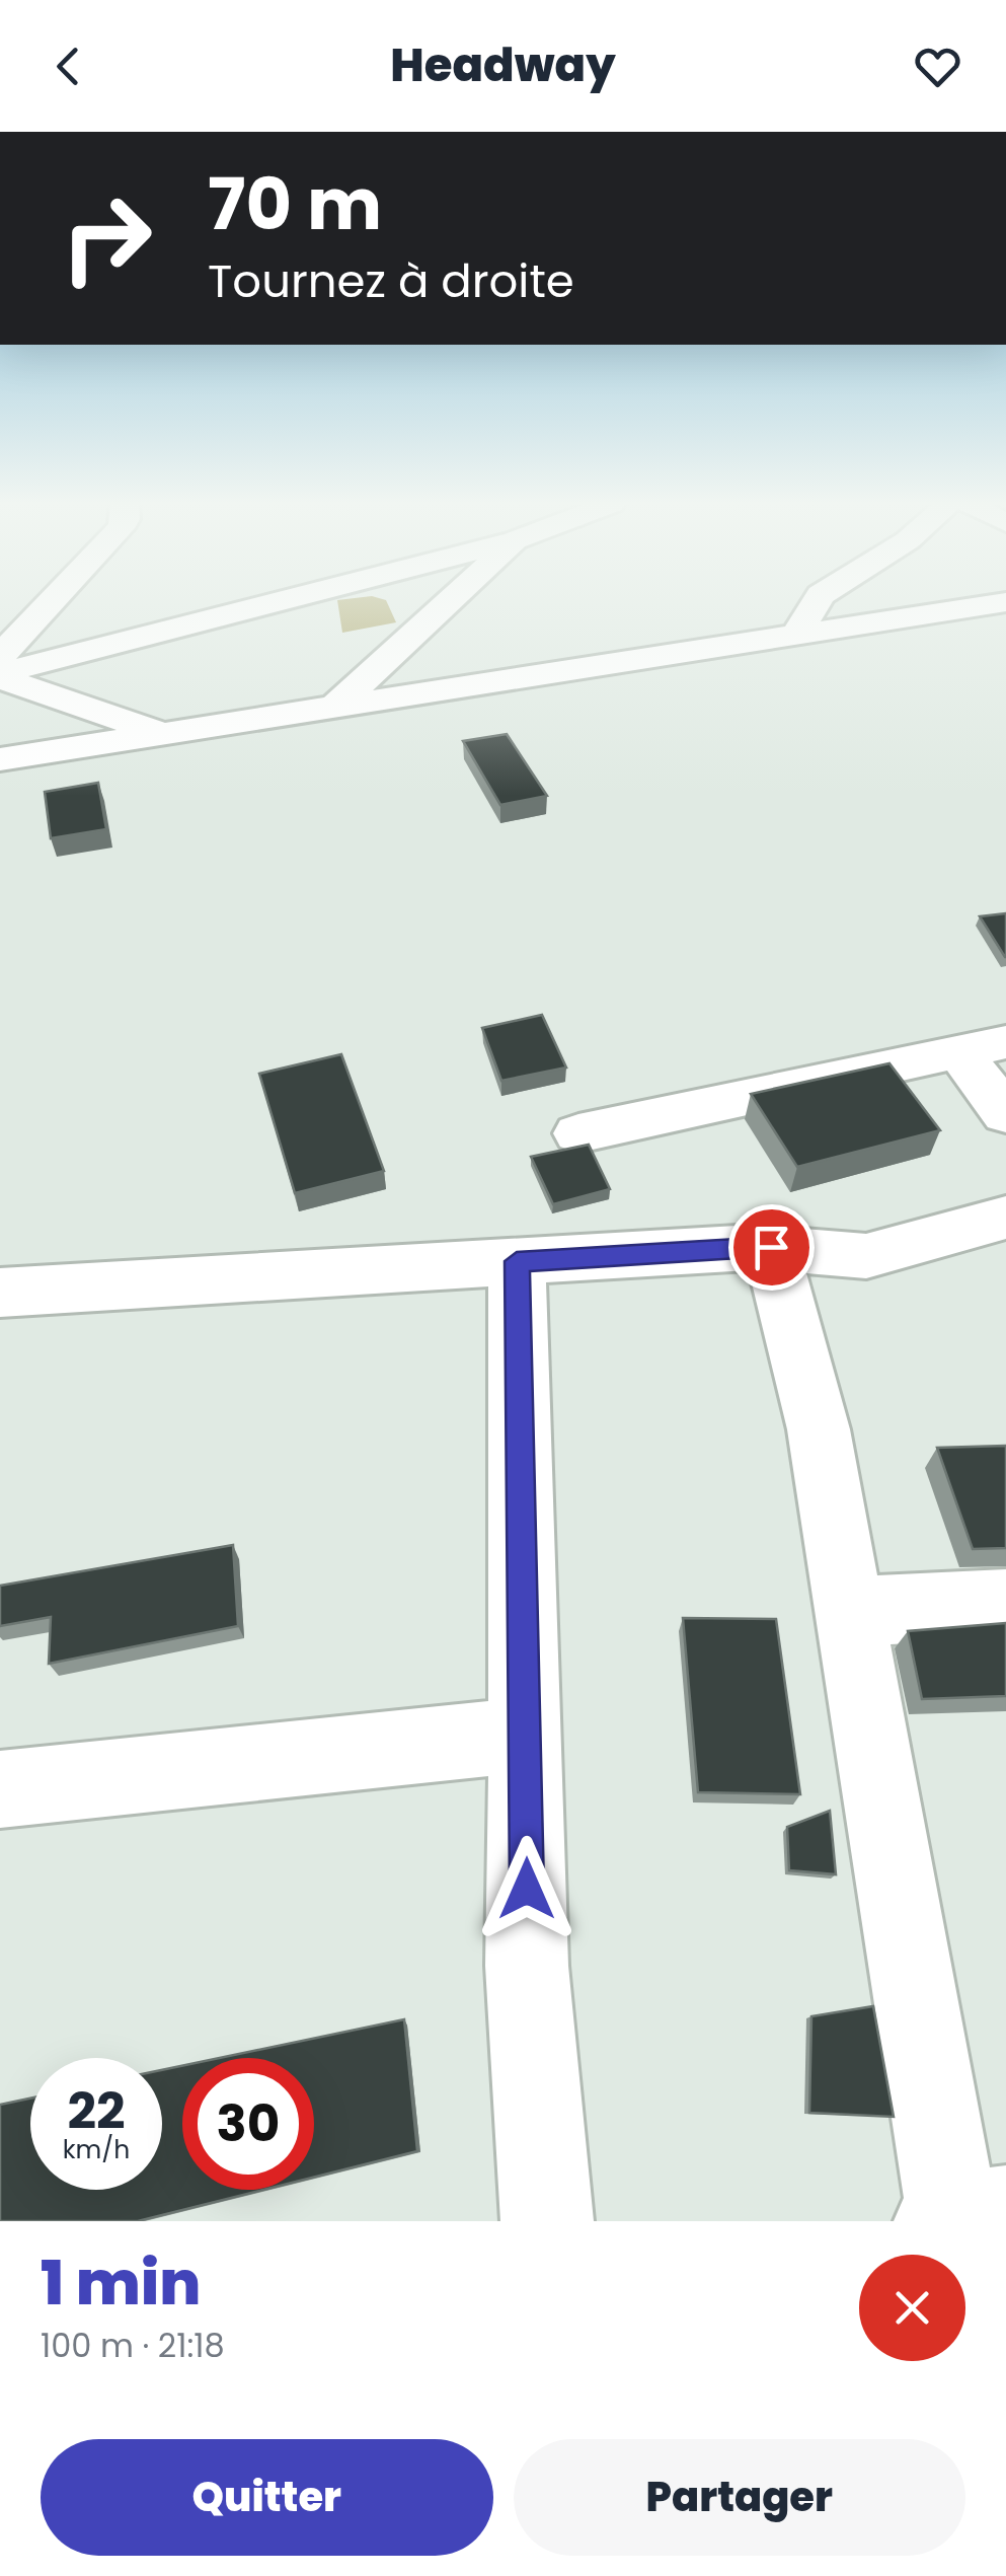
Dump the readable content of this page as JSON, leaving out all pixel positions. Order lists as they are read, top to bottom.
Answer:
{
  "page": {
    "header": "Headway",
    "turn": ["70 m", "Tournez à droite"],
    "speed": "22 km/h",
    "limit": "30",
    "heading": ["1 min", "100 m · 21:18"],
    "buttons": ["Quitter", "Partager"]
  }
}
